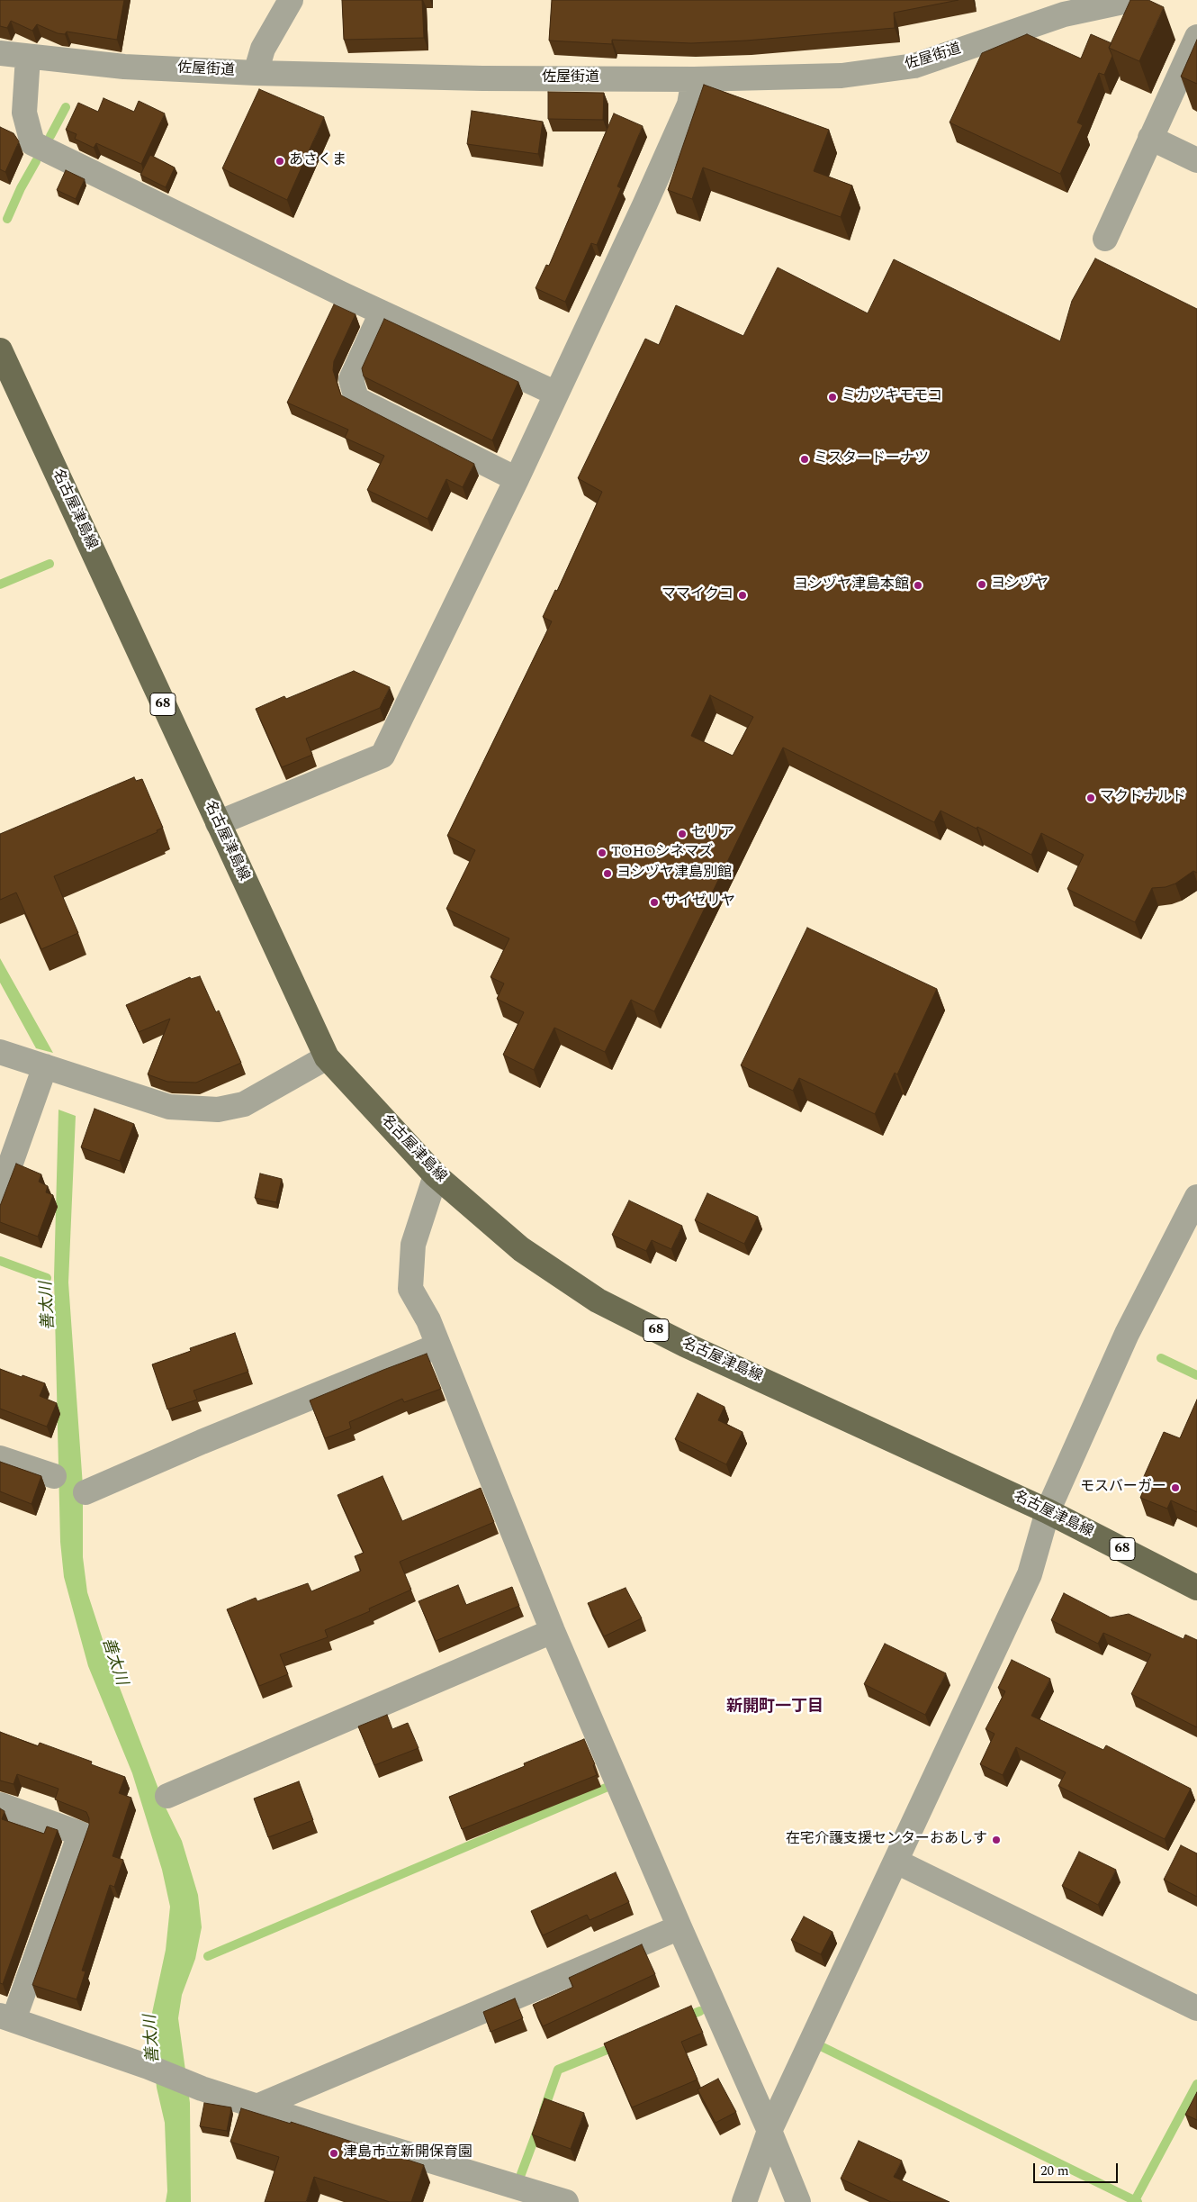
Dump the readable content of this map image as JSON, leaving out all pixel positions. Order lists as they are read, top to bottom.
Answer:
{
  "streets": {
    "main road": ["名古屋津島線", "68"],
    "street": ["佐屋街道"]
  },
  "districts": ["新開町一丁目"],
  "water": ["善太川"],
  "places": [
    "あさくま",
    "ミカツキモモコ",
    "ミスタードーナツ",
    "ヨシヅヤ",
    "ヨシヅヤ津島本館",
    "ママイクコ",
    "マクドナルド",
    "セリア",
    "TOHOシネマズ",
    "ヨシヅヤ津島別館",
    "サイゼリヤ",
    "モスバーガー",
    "在宅介護支援センターおあしす",
    "津島市立新開保育園"
  ],
  "scale_bar": "20 m"
}
